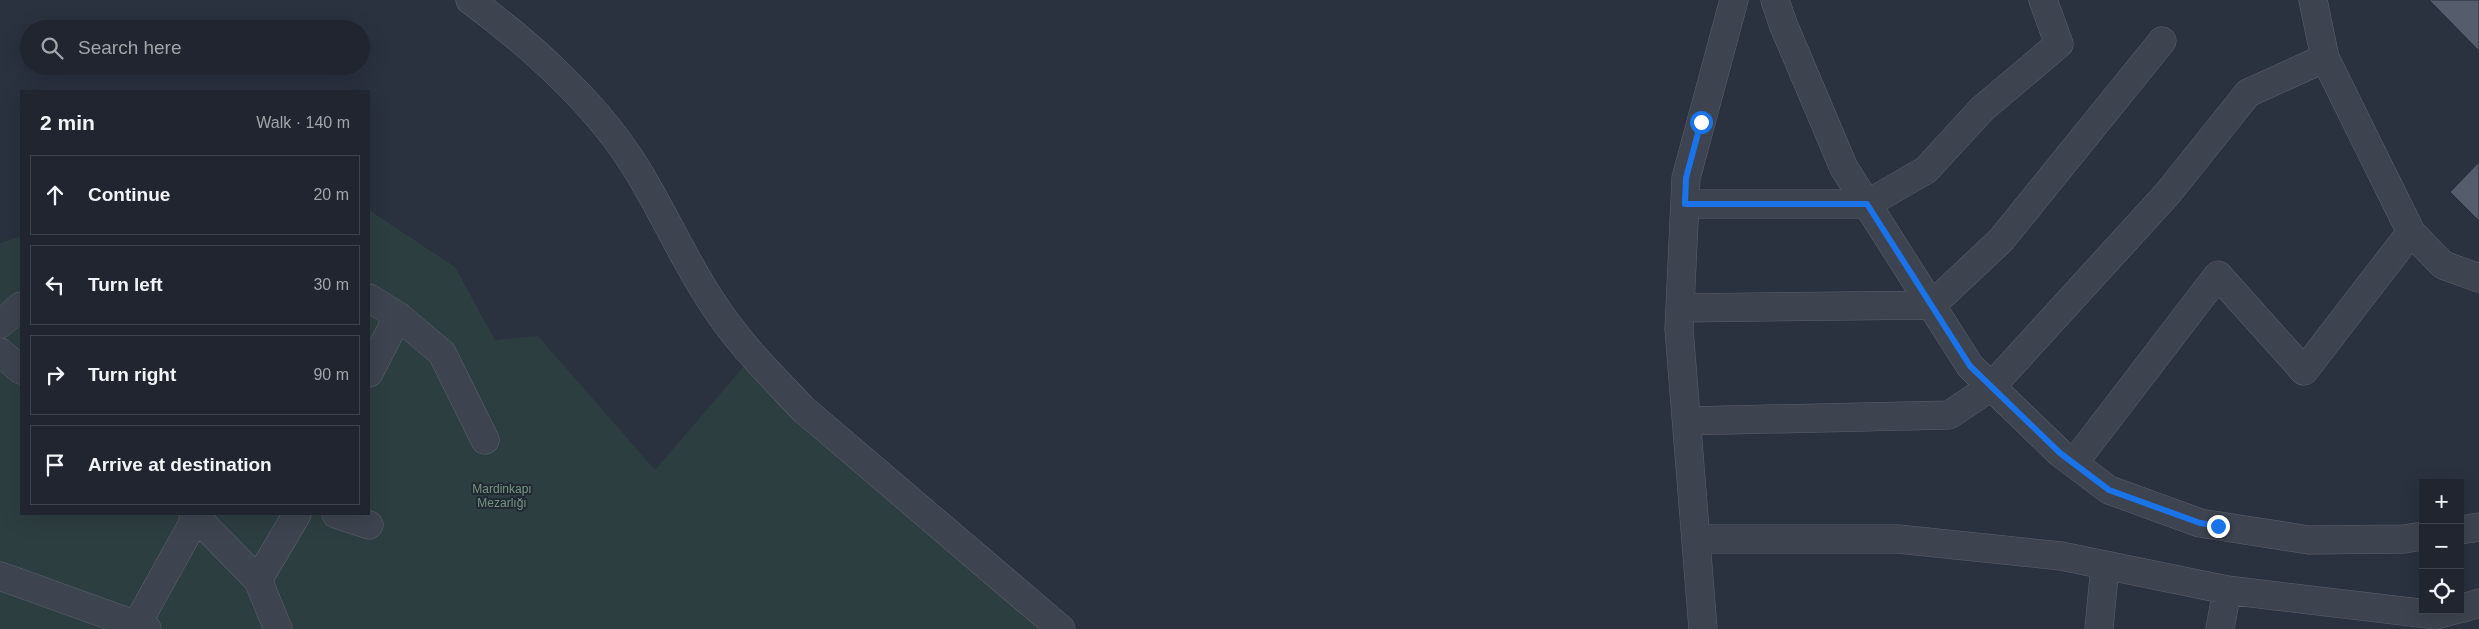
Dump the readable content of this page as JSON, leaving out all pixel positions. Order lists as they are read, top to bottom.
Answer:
{
  "parks": ["Mardinkapı Mezarlığı"],
  "page": {
    "search": "Search here",
    "heading": ["2 min", "Walk · 140 m"],
    "list": [
      ["Continue", "20 m"],
      ["Turn left", "30 m"],
      ["Turn right", "90 m"],
      "Arrive at destination"
    ],
    "map_buttons": ["+", "−"]
  }
}
